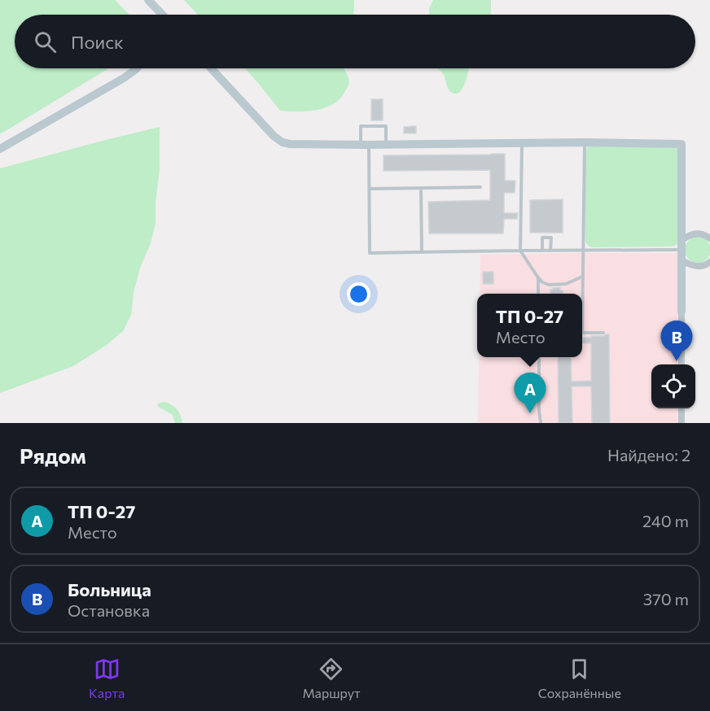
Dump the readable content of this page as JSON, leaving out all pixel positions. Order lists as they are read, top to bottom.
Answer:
{
  "page": {
    "search": "Поиск",
    "popup": ["ТП 0-27", "Место"],
    "pins": ["B", "A"],
    "heading": ["Рядом", "Найдено: 2"],
    "list": [
      {
        "mark": "A",
        "name": "ТП 0-27",
        "note": "Место",
        "value": "240 m"
      },
      {
        "mark": "B",
        "name": "Больница",
        "note": "Остановка",
        "value": "370 m"
      }
    ],
    "nav": ["Карта", "Маршрут", "Сохранённые"]
  }
}
